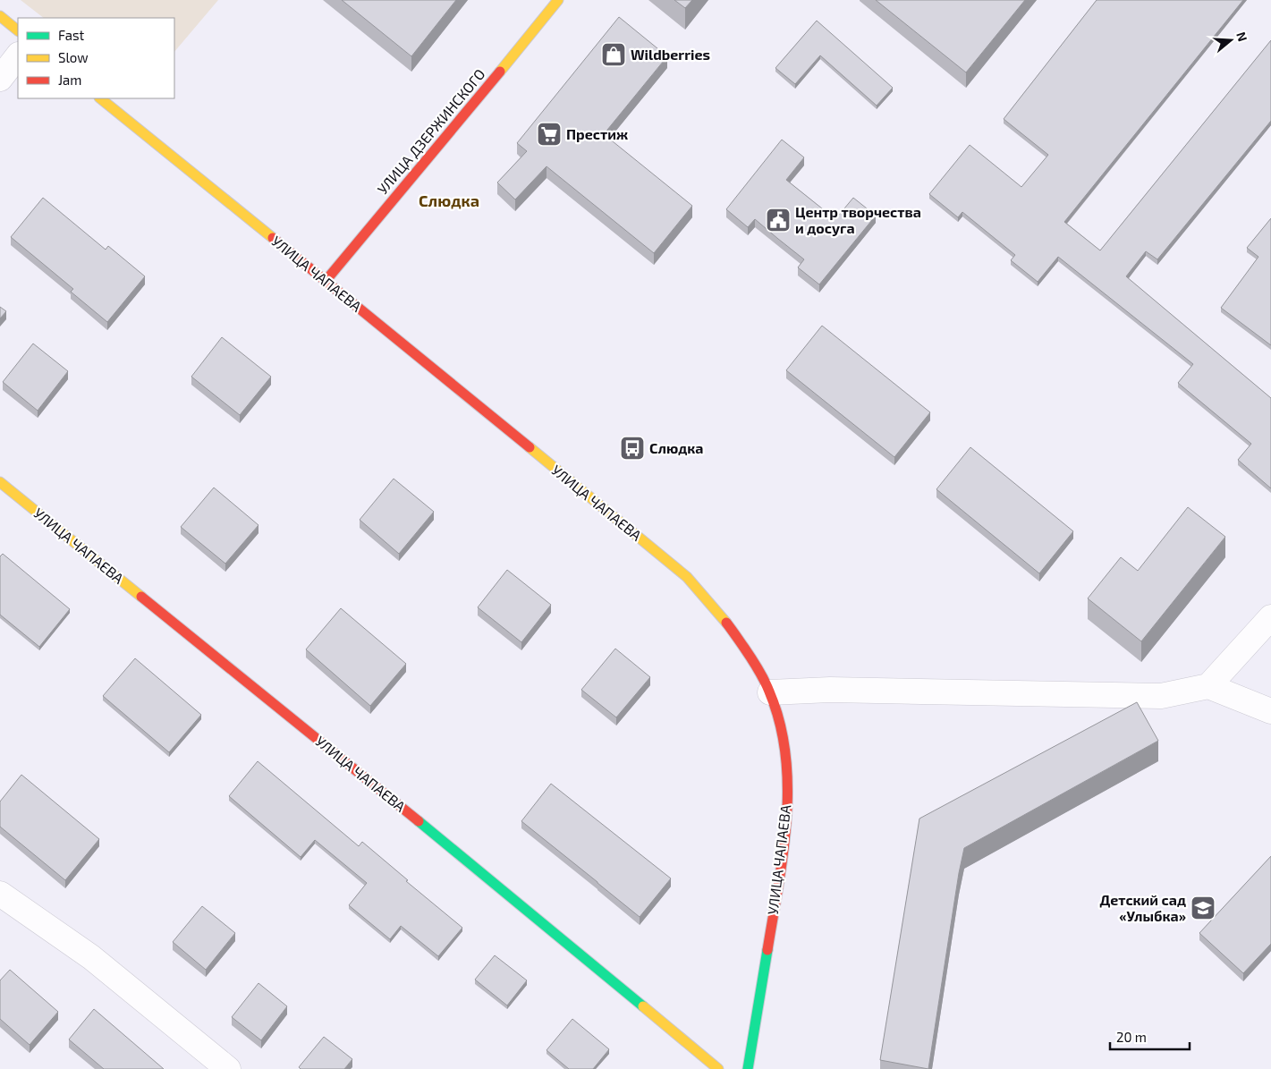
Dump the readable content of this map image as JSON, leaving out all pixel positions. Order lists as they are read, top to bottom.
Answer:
{
  "streets": {
    "main road": ["УЛИЦА ДЗЕРЖИНСКОГО", "УЛИЦА ЧАПАЕВА"]
  },
  "crossings": [
    ["УЛИЦА ДЗЕРЖИНСКОГО", "УЛИЦА ЧАПАЕВА"]
  ],
  "districts": ["Слюдка"],
  "places": {
    "shop": ["Wildberries"],
    "supermarket": ["Престиж"],
    "public building": ["Центр творчества и досуга"],
    "bus stop": ["Слюдка"],
    "school or university": ["Детский сад «Улыбка»"]
  },
  "legend": ["Fast", "Slow", "Jam"],
  "scale_bar": "20 m",
  "north": "right"
}
